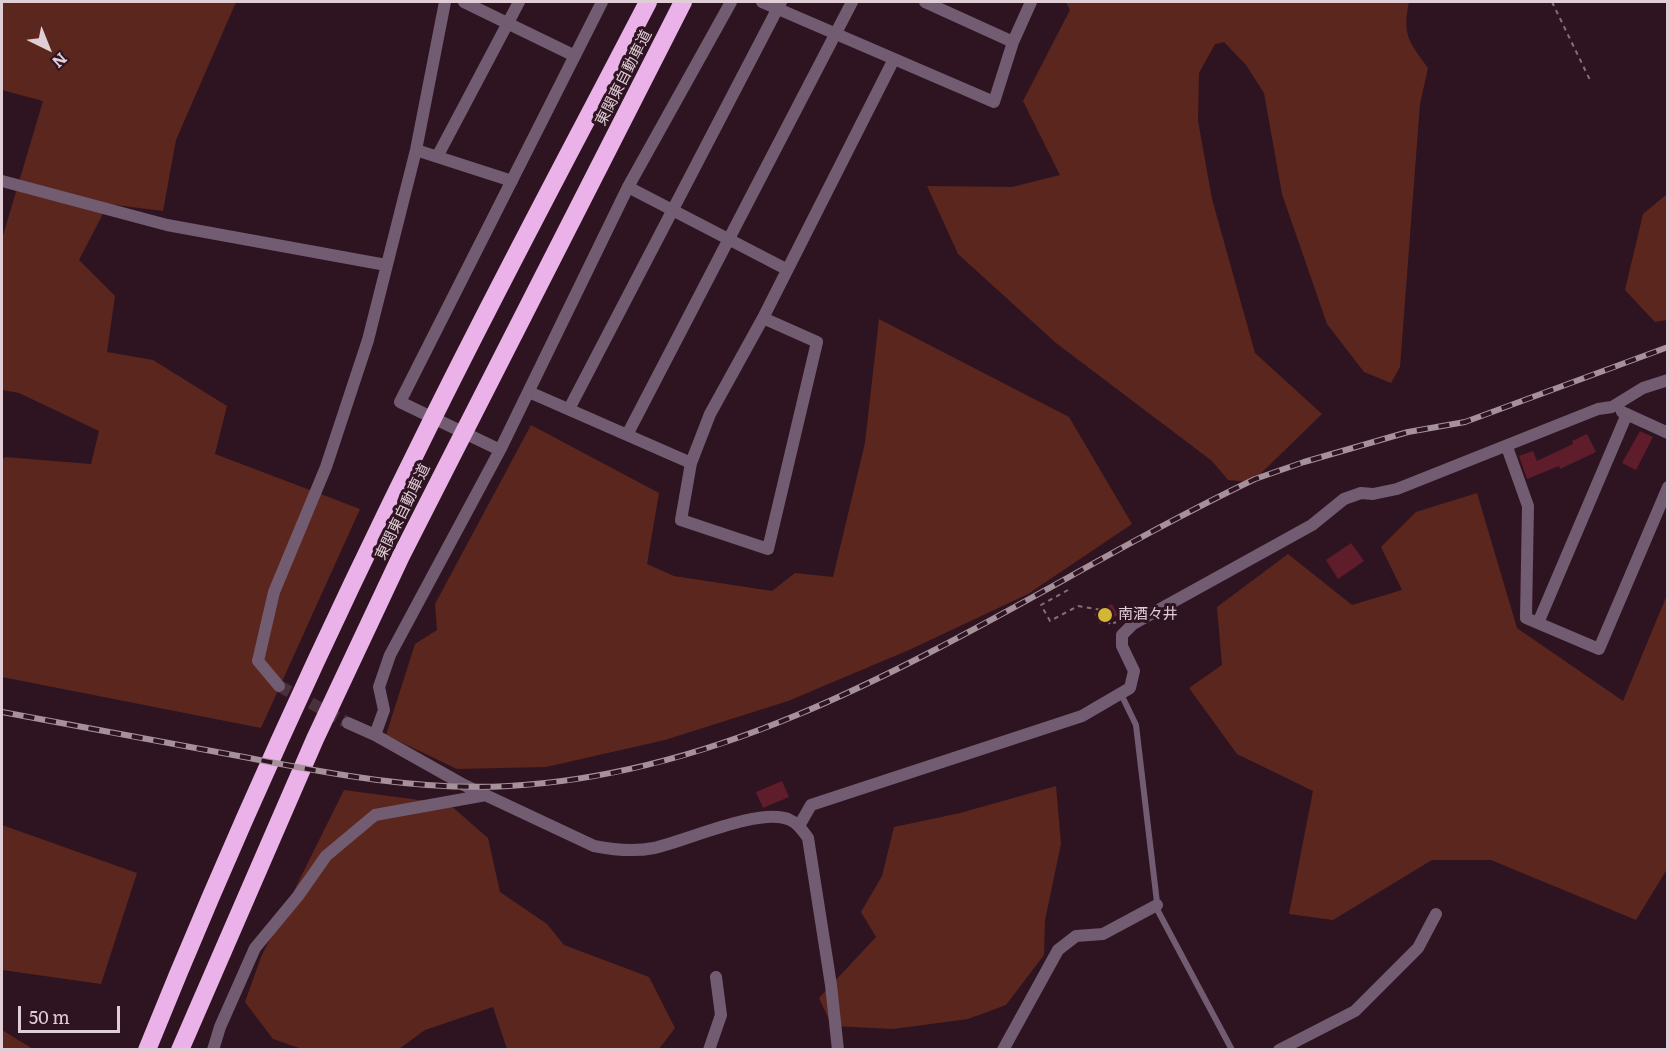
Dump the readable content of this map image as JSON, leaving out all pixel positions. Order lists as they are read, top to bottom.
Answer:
{
  "streets": {
    "highway": ["東関東自動車道"]
  },
  "places": ["南酒々井"],
  "scale_bar": "50 m",
  "north": "bottom right"
}
